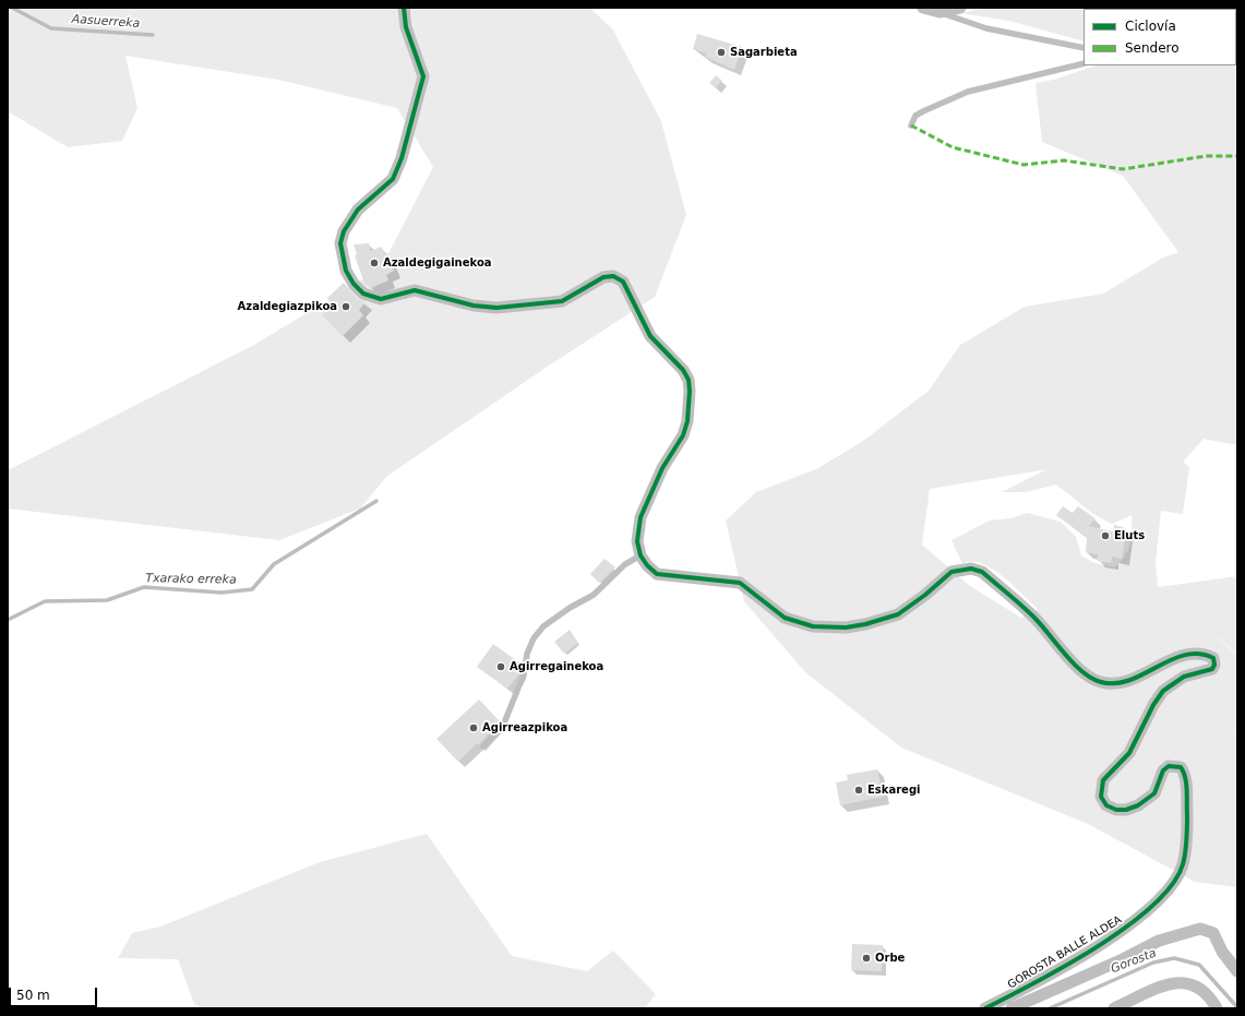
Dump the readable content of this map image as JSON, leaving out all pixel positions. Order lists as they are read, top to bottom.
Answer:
{
  "streets": {
    "street": ["GOROSTA BALLE ALDEA"]
  },
  "water": ["Aasuerreka", "Txarako erreka", "Gorosta"],
  "places": [
    "Sagarbieta",
    "Azaldegigainekoa",
    "Azaldegiazpikoa",
    "Eluts",
    "Agirregainekoa",
    "Agirreazpikoa",
    "Eskaregi",
    "Orbe"
  ],
  "legend": ["Ciclovía", "Sendero"],
  "scale_bar": "50 m"
}
